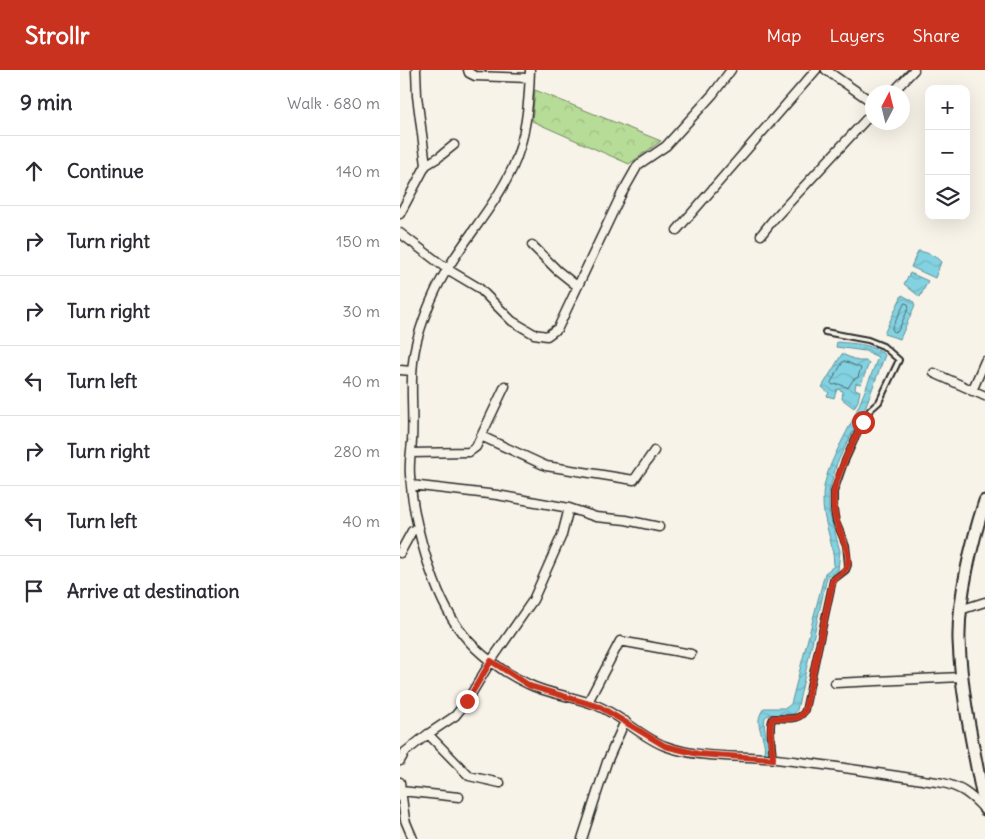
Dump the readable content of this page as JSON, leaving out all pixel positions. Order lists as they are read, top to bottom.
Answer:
{
  "north": "top",
  "page": {
    "header": "Strollr",
    "nav": ["Map", "Layers", "Share"],
    "heading": ["9 min", "Walk · 680 m"],
    "map_buttons": ["+", "−"],
    "list": [
      ["Continue", "140 m"],
      ["Turn right", "150 m"],
      ["Turn right", "30 m"],
      ["Turn left", "40 m"],
      ["Turn right", "280 m"],
      ["Turn left", "40 m"],
      "Arrive at destination"
    ]
  }
}
